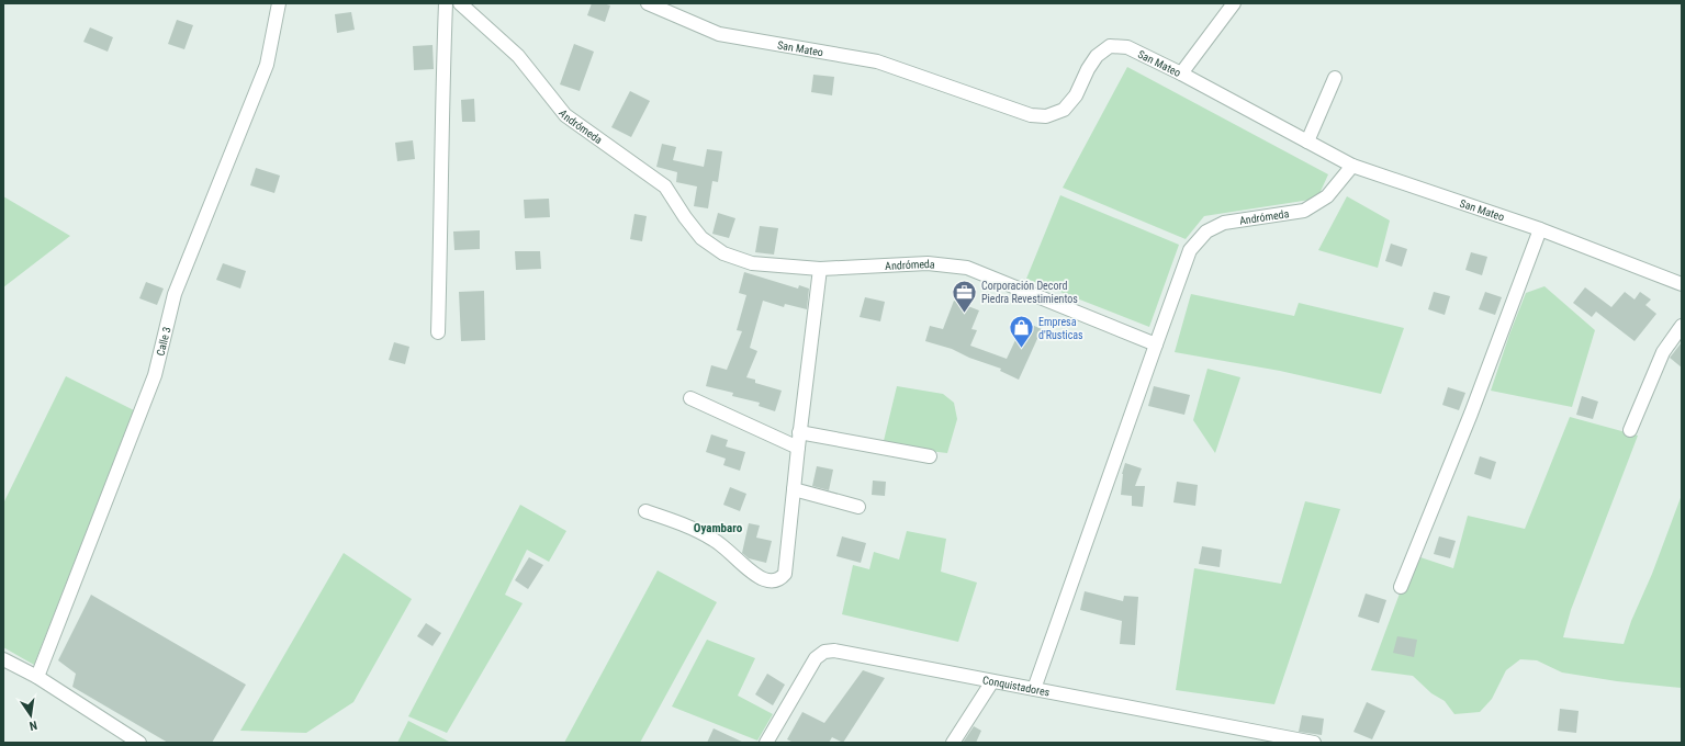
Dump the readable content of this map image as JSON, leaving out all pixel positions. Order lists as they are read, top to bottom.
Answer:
{
  "streets": {
    "street": [
      "San Mateo",
      "Andrómeda",
      "Calle 3",
      "Conquistadores"
    ]
  },
  "crossings": [
    ["San Mateo", "Andrómeda"]
  ],
  "districts": ["Oyambaro"],
  "places": {
    "office": ["Corporación Decord Piedra Revestimientos"],
    "shop": ["Empresa d'Rusticas"]
  },
  "north": "bottom"
}
